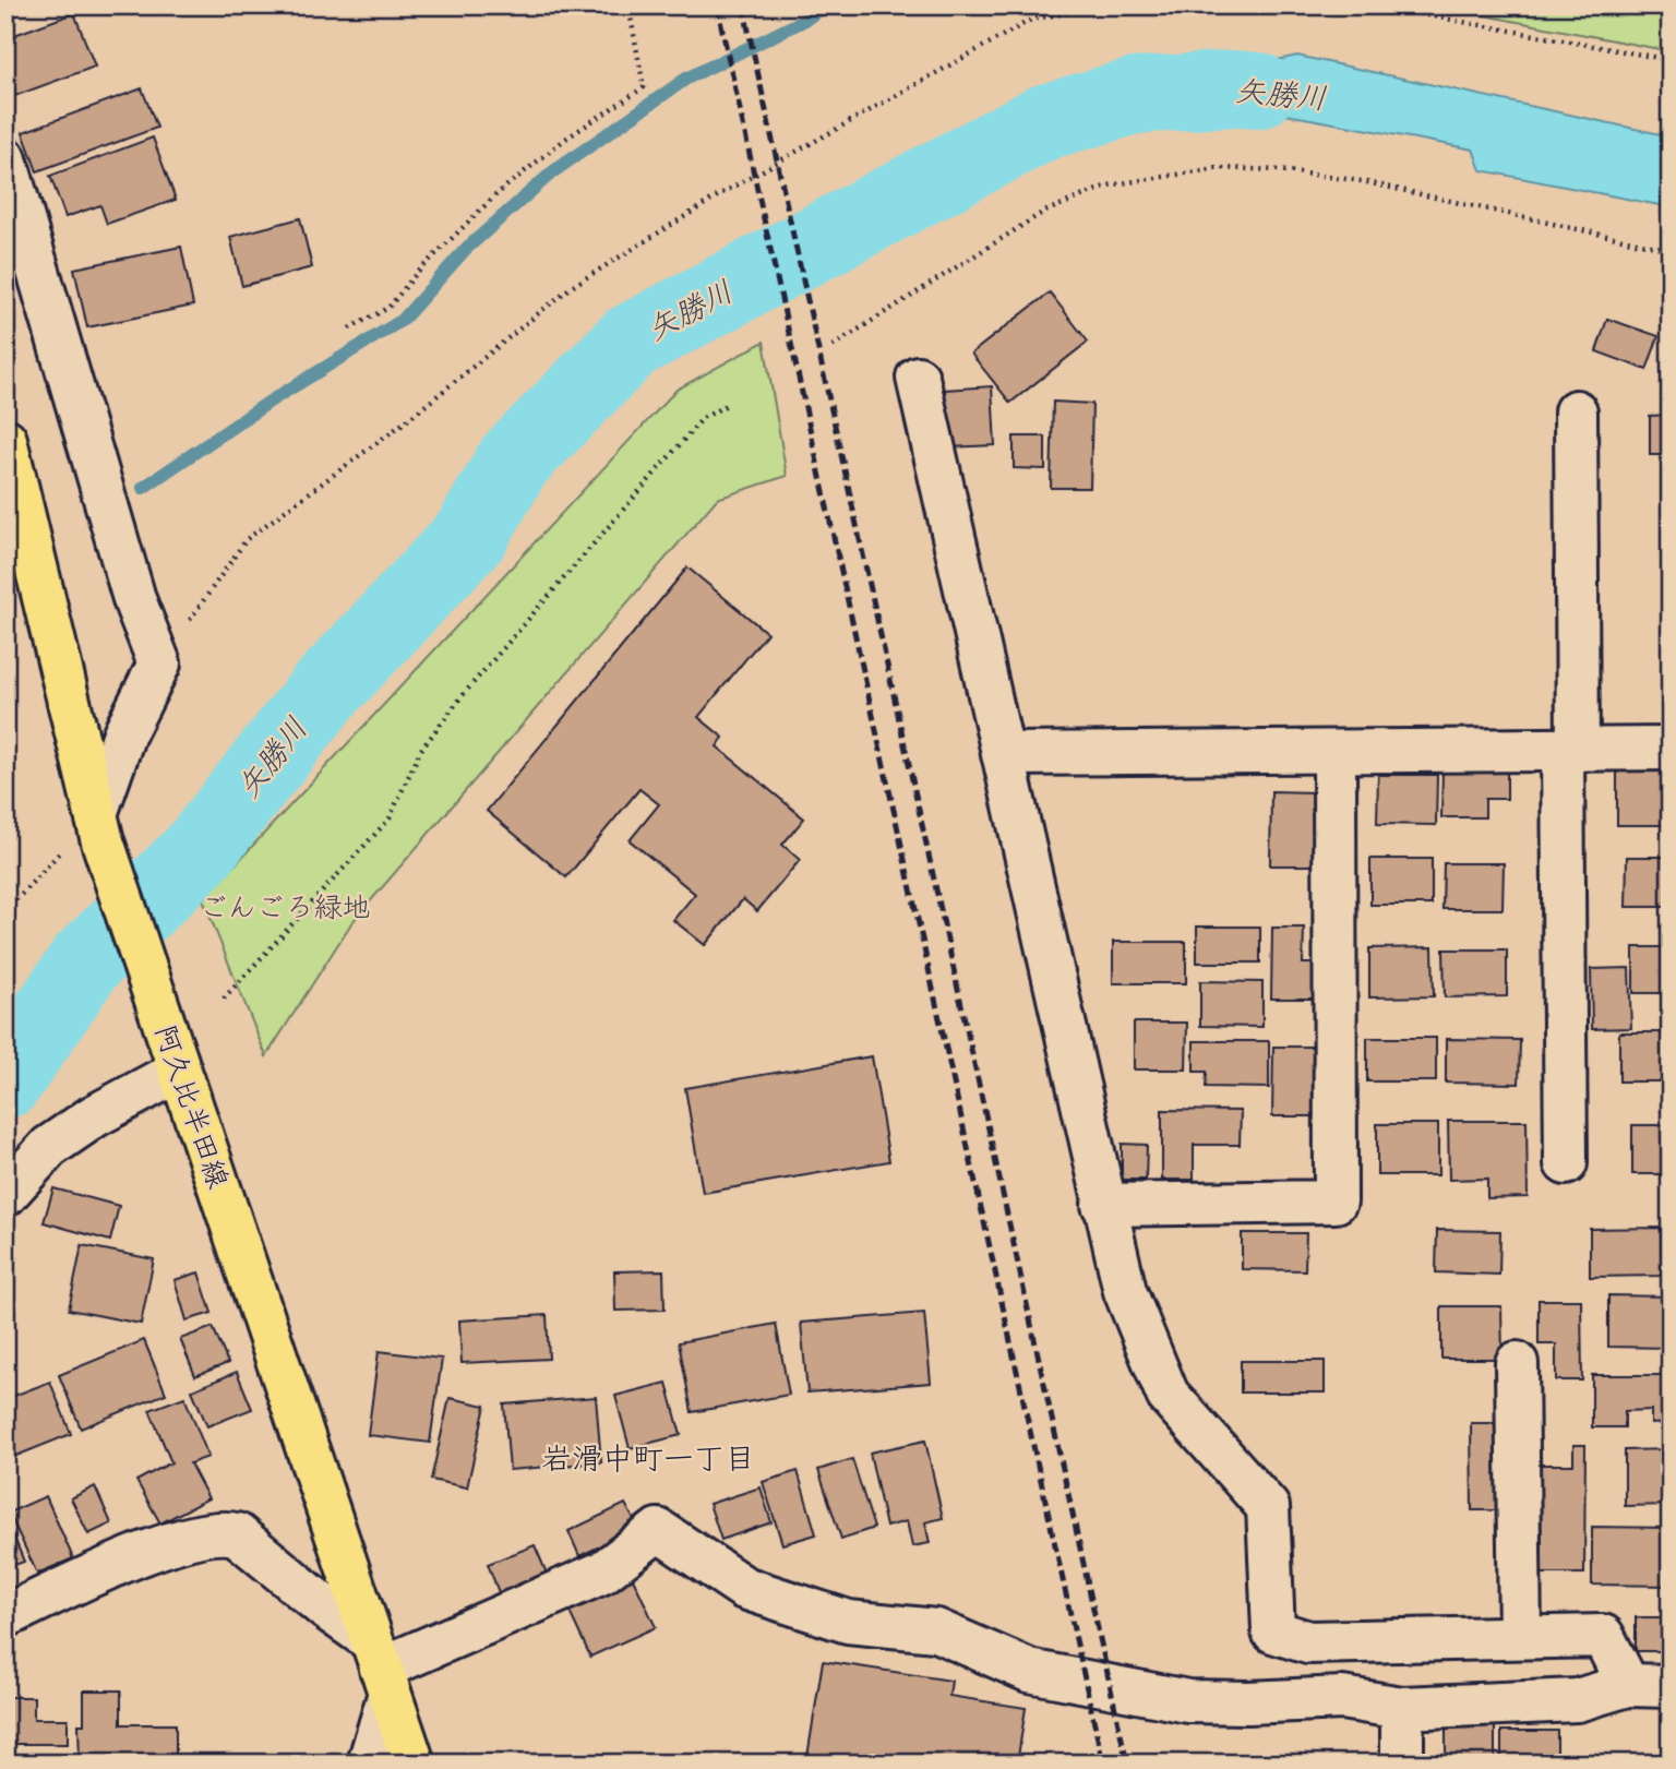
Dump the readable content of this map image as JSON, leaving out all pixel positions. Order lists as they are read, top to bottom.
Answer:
{
  "streets": {
    "main road": ["阿久比半田線"]
  },
  "districts": ["岩滑中町一丁目"],
  "water": ["矢勝川"],
  "parks": ["ごんごろ緑地"]
}
